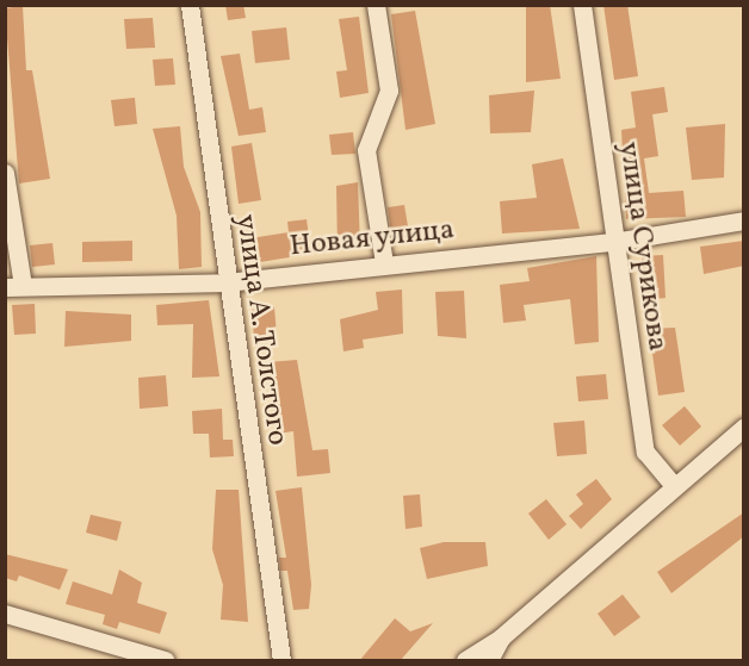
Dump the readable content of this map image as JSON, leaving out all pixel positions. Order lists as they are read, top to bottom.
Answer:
{
  "streets": {
    "street": ["Новая улица", "улица Сурикова", "улица А. Толстого"]
  },
  "crossings": [
    ["Новая улица", "улица Сурикова"],
    ["Новая улица", "улица А. Толстого"]
  ]
}
